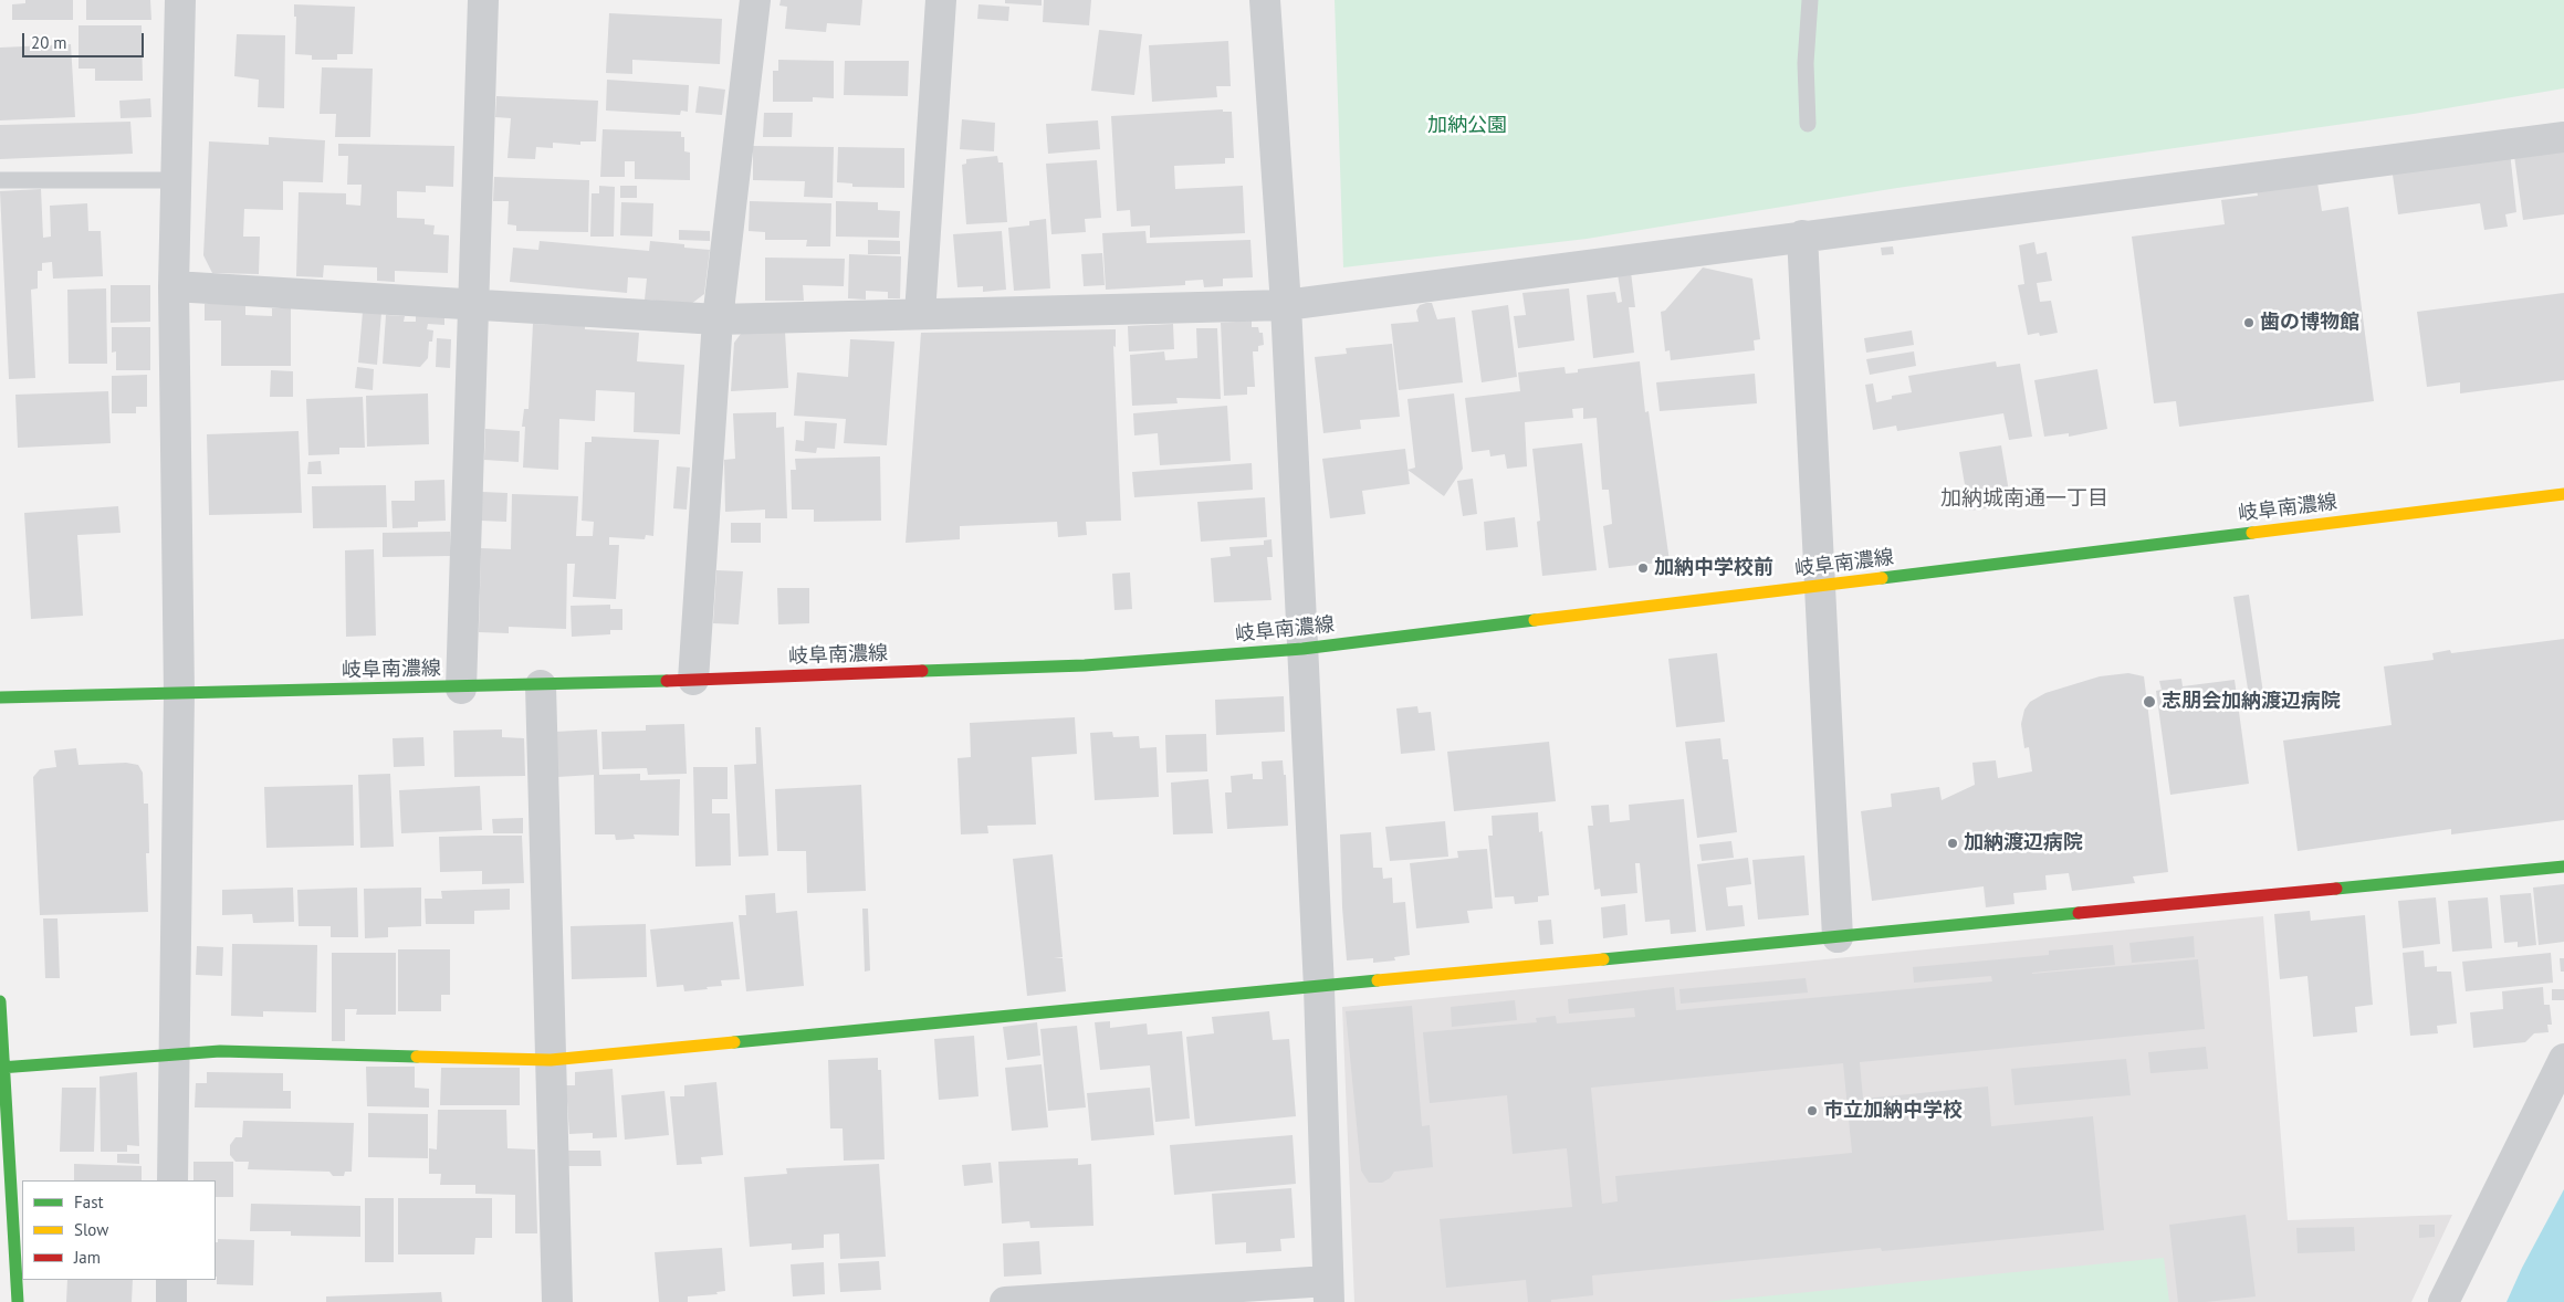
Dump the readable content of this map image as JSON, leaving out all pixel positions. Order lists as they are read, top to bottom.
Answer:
{
  "streets": {
    "main road": ["岐阜南濃線"]
  },
  "districts": ["加納城南通一丁目"],
  "parks": ["加納公園"],
  "places": [
    "歯の博物館",
    "加納中学校前",
    "志朋会加納渡辺病院",
    "加納渡辺病院",
    "市立加納中学校"
  ],
  "legend": ["Fast", "Slow", "Jam"],
  "scale_bar": "20 m"
}
